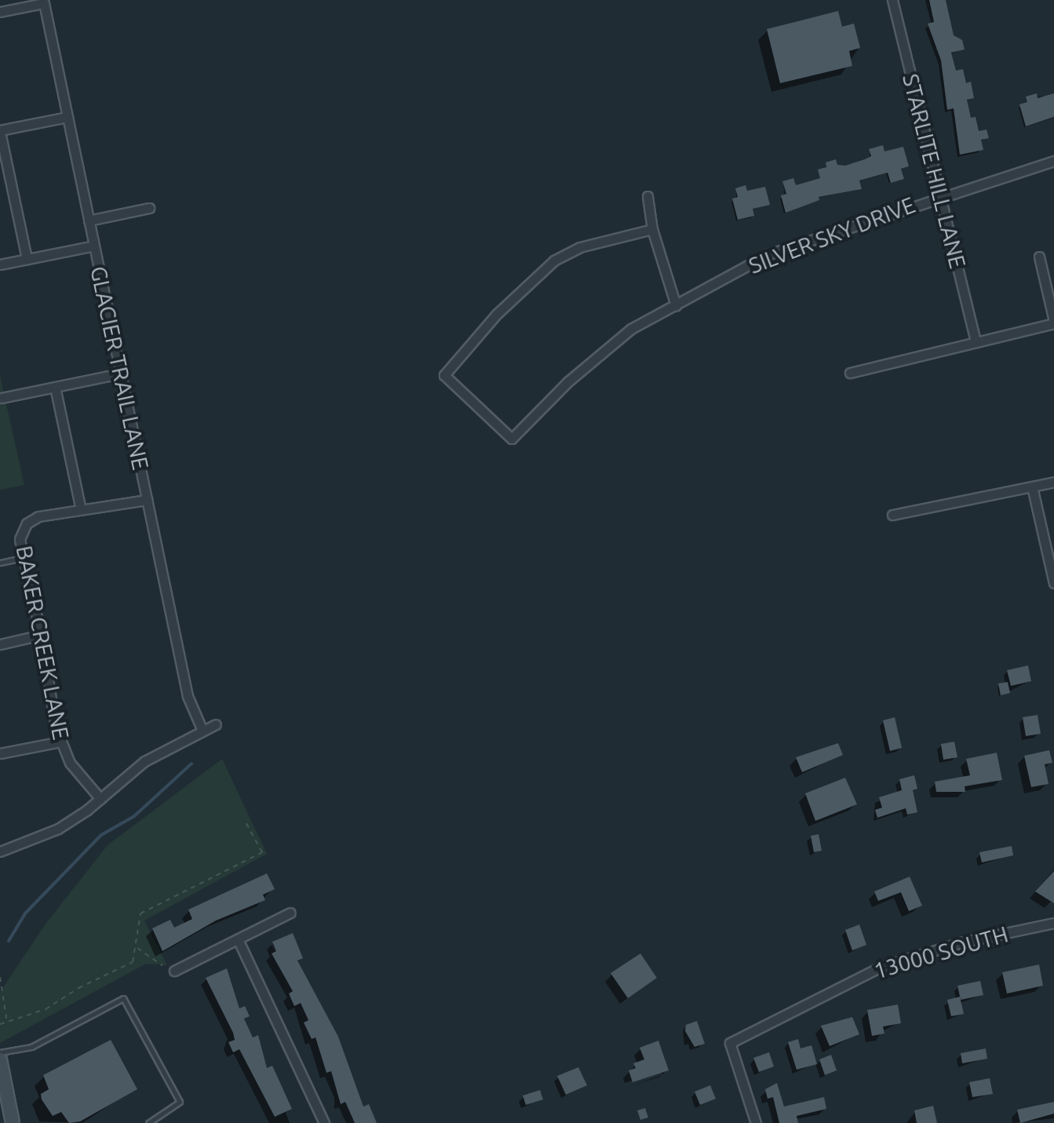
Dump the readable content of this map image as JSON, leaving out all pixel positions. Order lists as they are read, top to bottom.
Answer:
{
  "streets": {
    "street": [
      "STARLITE HILL LANE",
      "SILVER SKY DRIVE",
      "GLACIER TRAIL LANE",
      "BAKER CREEK LANE",
      "13000 SOUTH"
    ]
  },
  "crossings": [
    ["STARLITE HILL LANE", "SILVER SKY DRIVE"],
    ["GLACIER TRAIL LANE", "BAKER CREEK LANE"]
  ]
}
